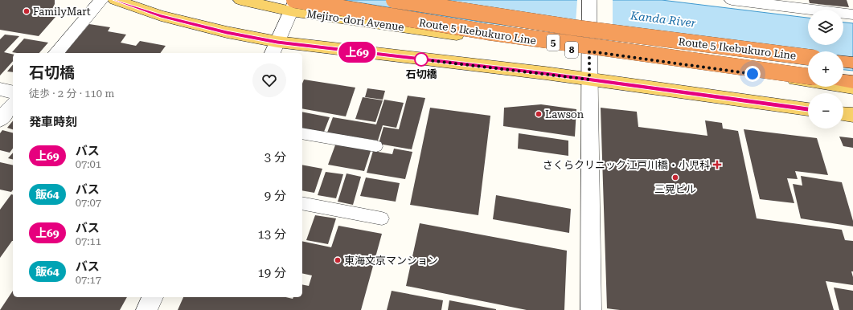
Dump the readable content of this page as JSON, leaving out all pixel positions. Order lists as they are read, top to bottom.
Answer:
{
  "streets": {
    "highway": ["Route 5 Ikebukuro Line", "5"],
    "main road": ["Mejiro-dori Avenue", "8"]
  },
  "crossings": [
    ["Mejiro-dori Avenue", "Route 5 Ikebukuro Line"]
  ],
  "water": ["Kanda River"],
  "places": {
    "other": [
      "FamilyMart",
      "石切橋",
      "Lawson",
      "三晃ビル",
      "東海文京マンション"
    ],
    "health": ["さくらクリニック江戸川橋・小児科"]
  },
  "lines": ["bus line 上69"],
  "page": {
    "on_map": "上69",
    "map_buttons": ["+", "−"],
    "heading": [
      ["石切橋", "徒歩 · 2 分 · 110 m"],
      "発車時刻"
    ],
    "list": [
      {
        "mark": "上69",
        "name": "バス",
        "note": "07:01",
        "value": "3 分"
      },
      {
        "mark": "飯64",
        "name": "バス",
        "note": "07:07",
        "value": "9 分"
      },
      {
        "mark": "上69",
        "name": "バス",
        "note": "07:11",
        "value": "13 分"
      },
      {
        "mark": "飯64",
        "name": "バス",
        "note": "07:17",
        "value": "19 分"
      }
    ]
  }
}
